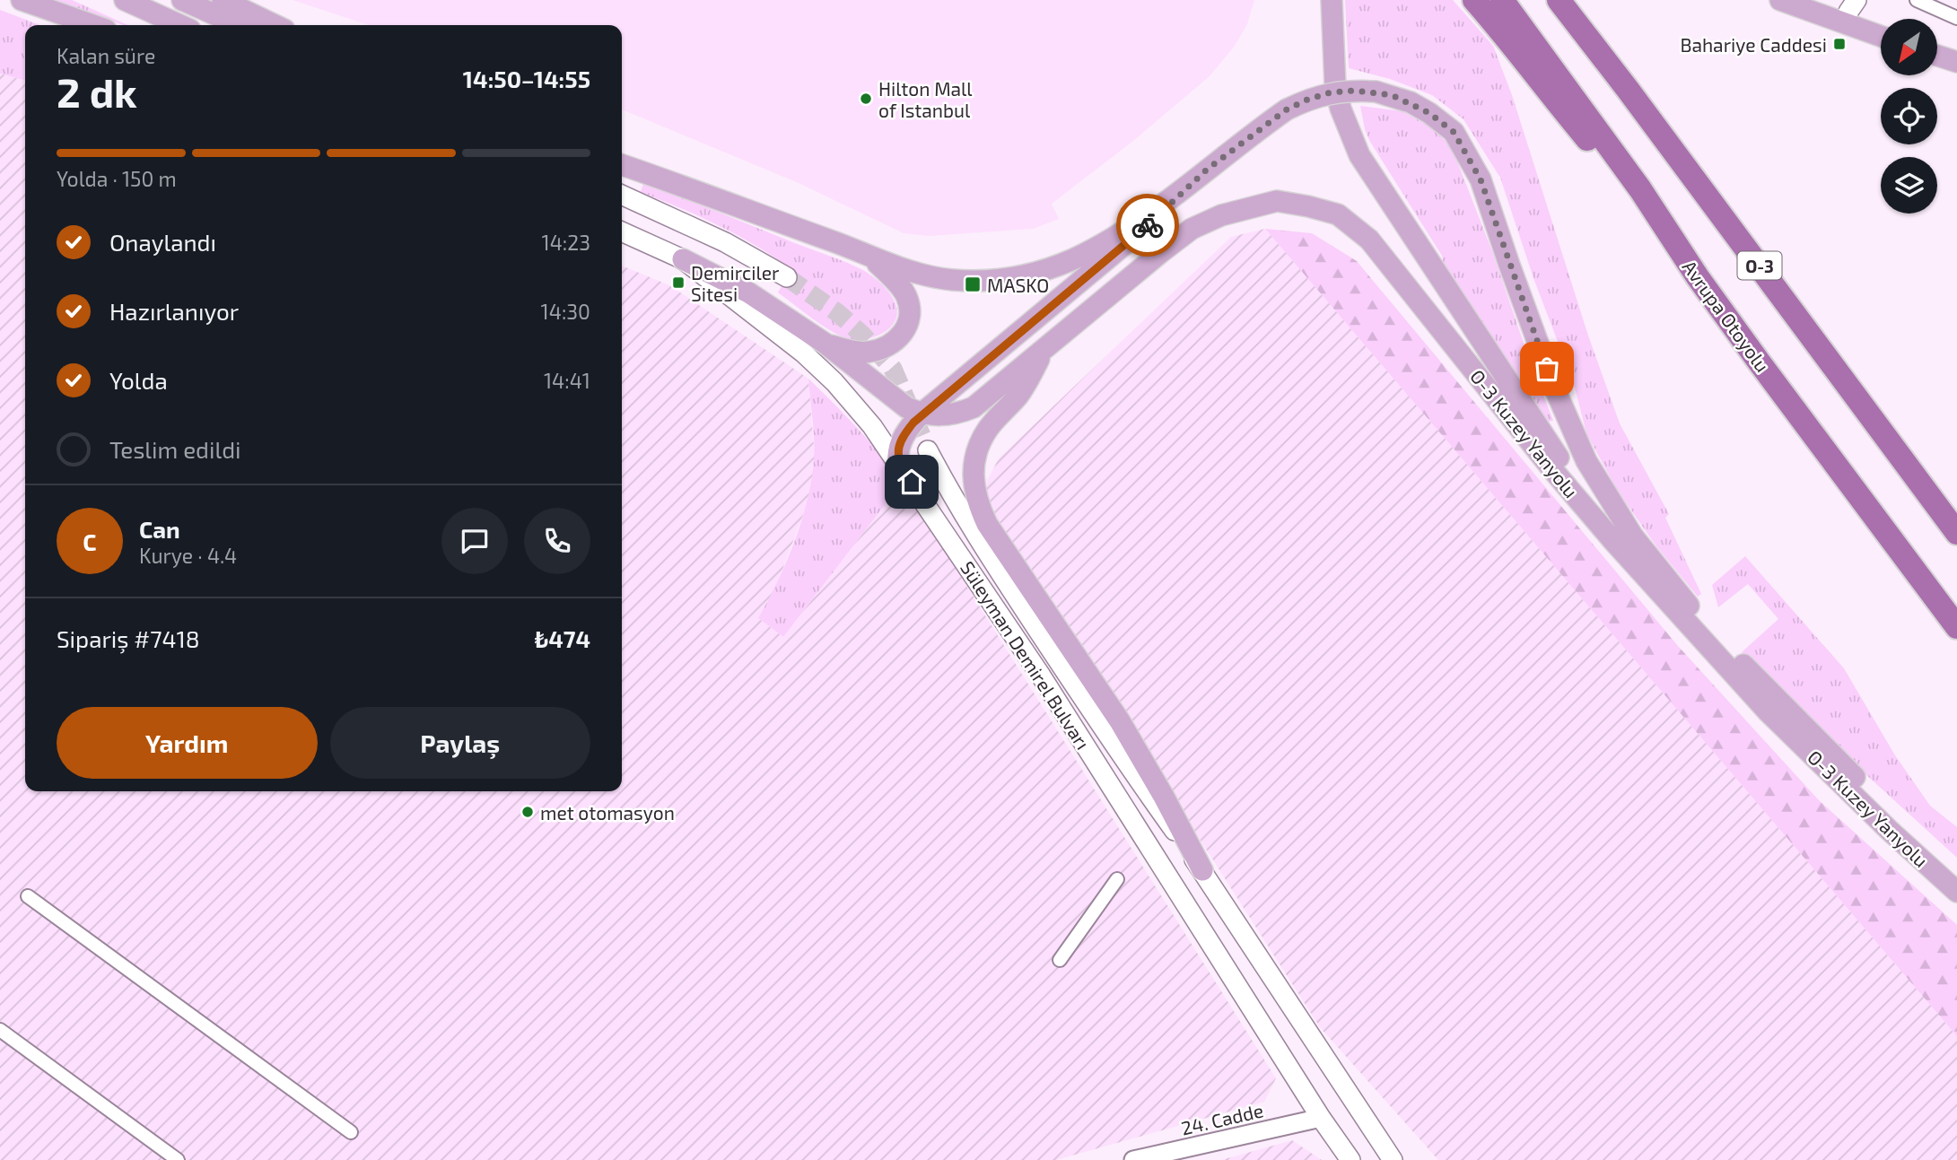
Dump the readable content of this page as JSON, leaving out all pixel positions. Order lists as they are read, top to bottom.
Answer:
{
  "streets": {
    "highway": ["O-3", "Avrupa Otoyolu"],
    "main road": ["O-3 Kuzey Yanyolu", "Süleyman Demirel Bulvarı"],
    "street": ["24. Cadde"]
  },
  "crossings": [
    ["Süleyman Demirel Bulvarı", "24. Cadde"]
  ],
  "places": {
    "transit": ["Bahariye Caddesi", "Demirciler Sitesi", "MASKO"],
    "other": ["Hilton Mall of Istanbul", "met otomasyon"]
  },
  "north": "bottom left",
  "page": {
    "heading": ["2 dk", "Kalan süre", "14:50–14:55"],
    "panel": [
      "Can",
      "Kurye · 4.4",
      "Sipariş #7418",
      "₺474"
    ],
    "bar": "Yolda · 150 m",
    "list": [
      ["Onaylandı", "14:23"],
      ["Hazırlanıyor", "14:30"],
      ["Yolda", "14:41"],
      "Teslim edildi"
    ],
    "round": "C",
    "buttons": ["Yardım", "Paylaş"]
  }
}
